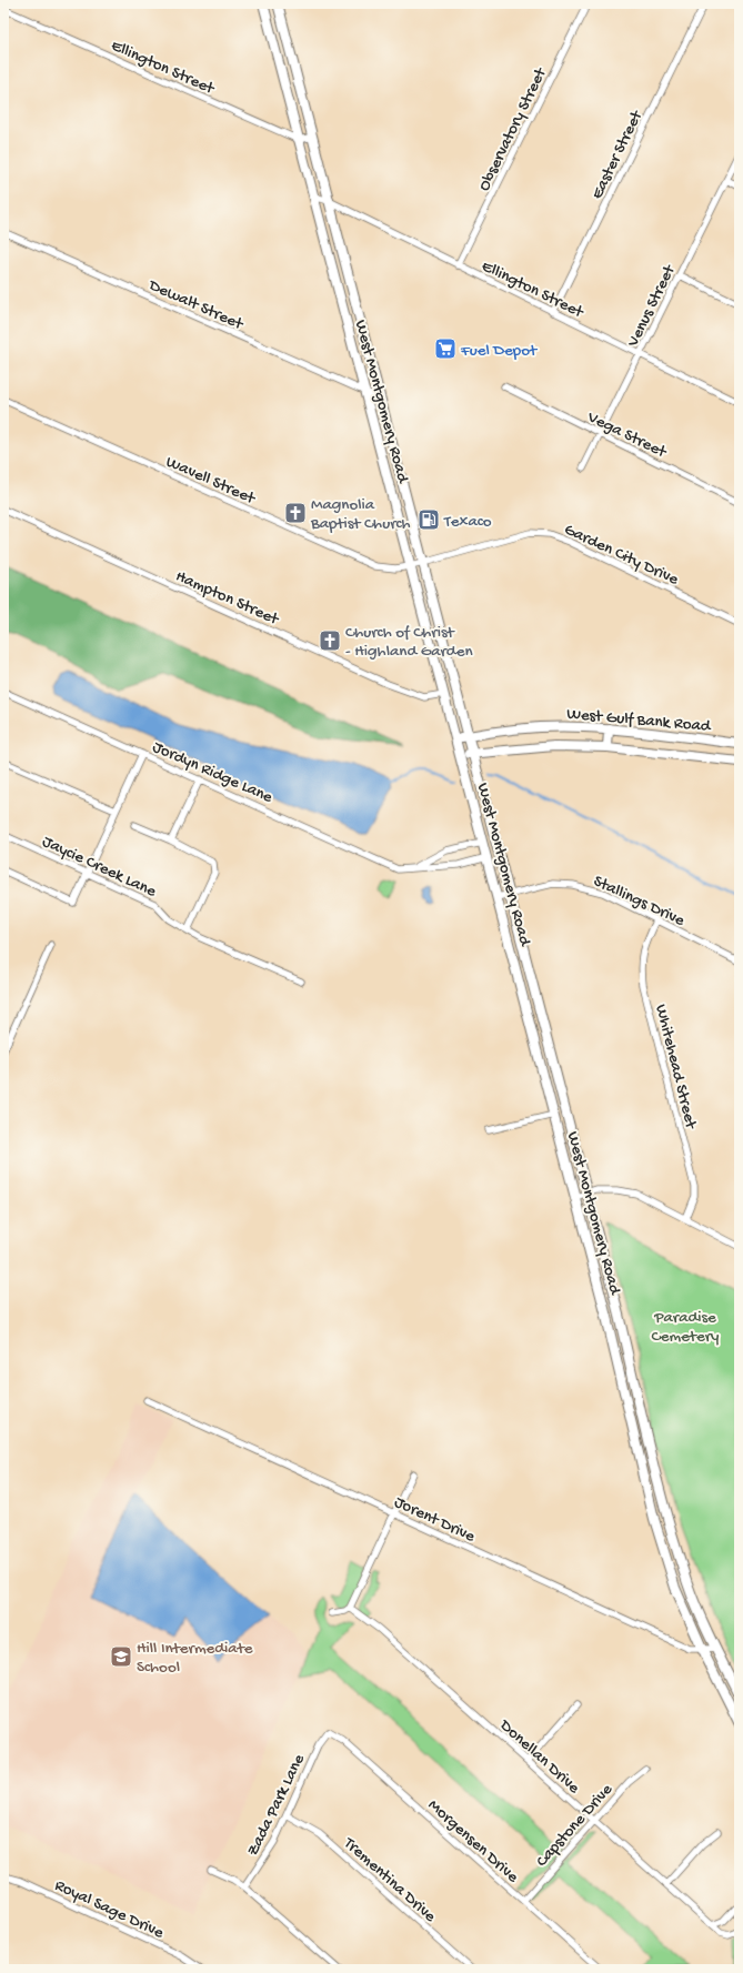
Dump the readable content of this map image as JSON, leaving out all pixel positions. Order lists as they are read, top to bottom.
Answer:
{
  "streets": {
    "main road": ["West Montgomery Road", "West Gulf Bank Road"],
    "street": [
      "Ellington Street",
      "Observatory Street",
      "Easter Street",
      "Dewalt Street",
      "Venus Street",
      "Vega Street",
      "Wavell Street",
      "Garden City Drive",
      "Hampton Street",
      "Jordyn Ridge Lane",
      "Jaycie Creek Lane",
      "Stallings Drive",
      "Whitehead Street",
      "Jorent Drive",
      "Donellan Drive",
      "Zada Park Lane",
      "Capstone Drive",
      "Morgensen Drive",
      "Trementina Drive",
      "Royal Sage Drive"
    ]
  },
  "crossings": [
    ["Ellington Street", "Observatory Street"],
    ["Ellington Street", "Easter Street"],
    ["Ellington Street", "Venus Street"],
    ["Ellington Street", "West Montgomery Road"],
    ["Dewalt Street", "West Montgomery Road"],
    ["Venus Street", "Vega Street"],
    ["West Montgomery Road", "Wavell Street"],
    ["West Montgomery Road", "Garden City Drive"],
    ["West Montgomery Road", "Hampton Street"],
    ["West Montgomery Road", "West Gulf Bank Road"],
    ["West Montgomery Road", "Jordyn Ridge Lane"],
    ["West Montgomery Road", "Stallings Drive"],
    ["West Montgomery Road", "Jorent Drive"],
    ["Wavell Street", "Garden City Drive"],
    ["Stallings Drive", "Whitehead Street"],
    ["Donellan Drive", "Capstone Drive"],
    ["Zada Park Lane", "Morgensen Drive"],
    ["Zada Park Lane", "Trementina Drive"],
    ["Capstone Drive", "Morgensen Drive"]
  ],
  "parks": ["Paradise Cemetery"],
  "places": {
    "supermarket": ["Fuel Depot"],
    "church": ["Magnolia Baptist Church", "Church of Christ - Highland Garden"],
    "fuel station": ["Texaco"],
    "school or university": ["Hill Intermediate School"]
  }
}
